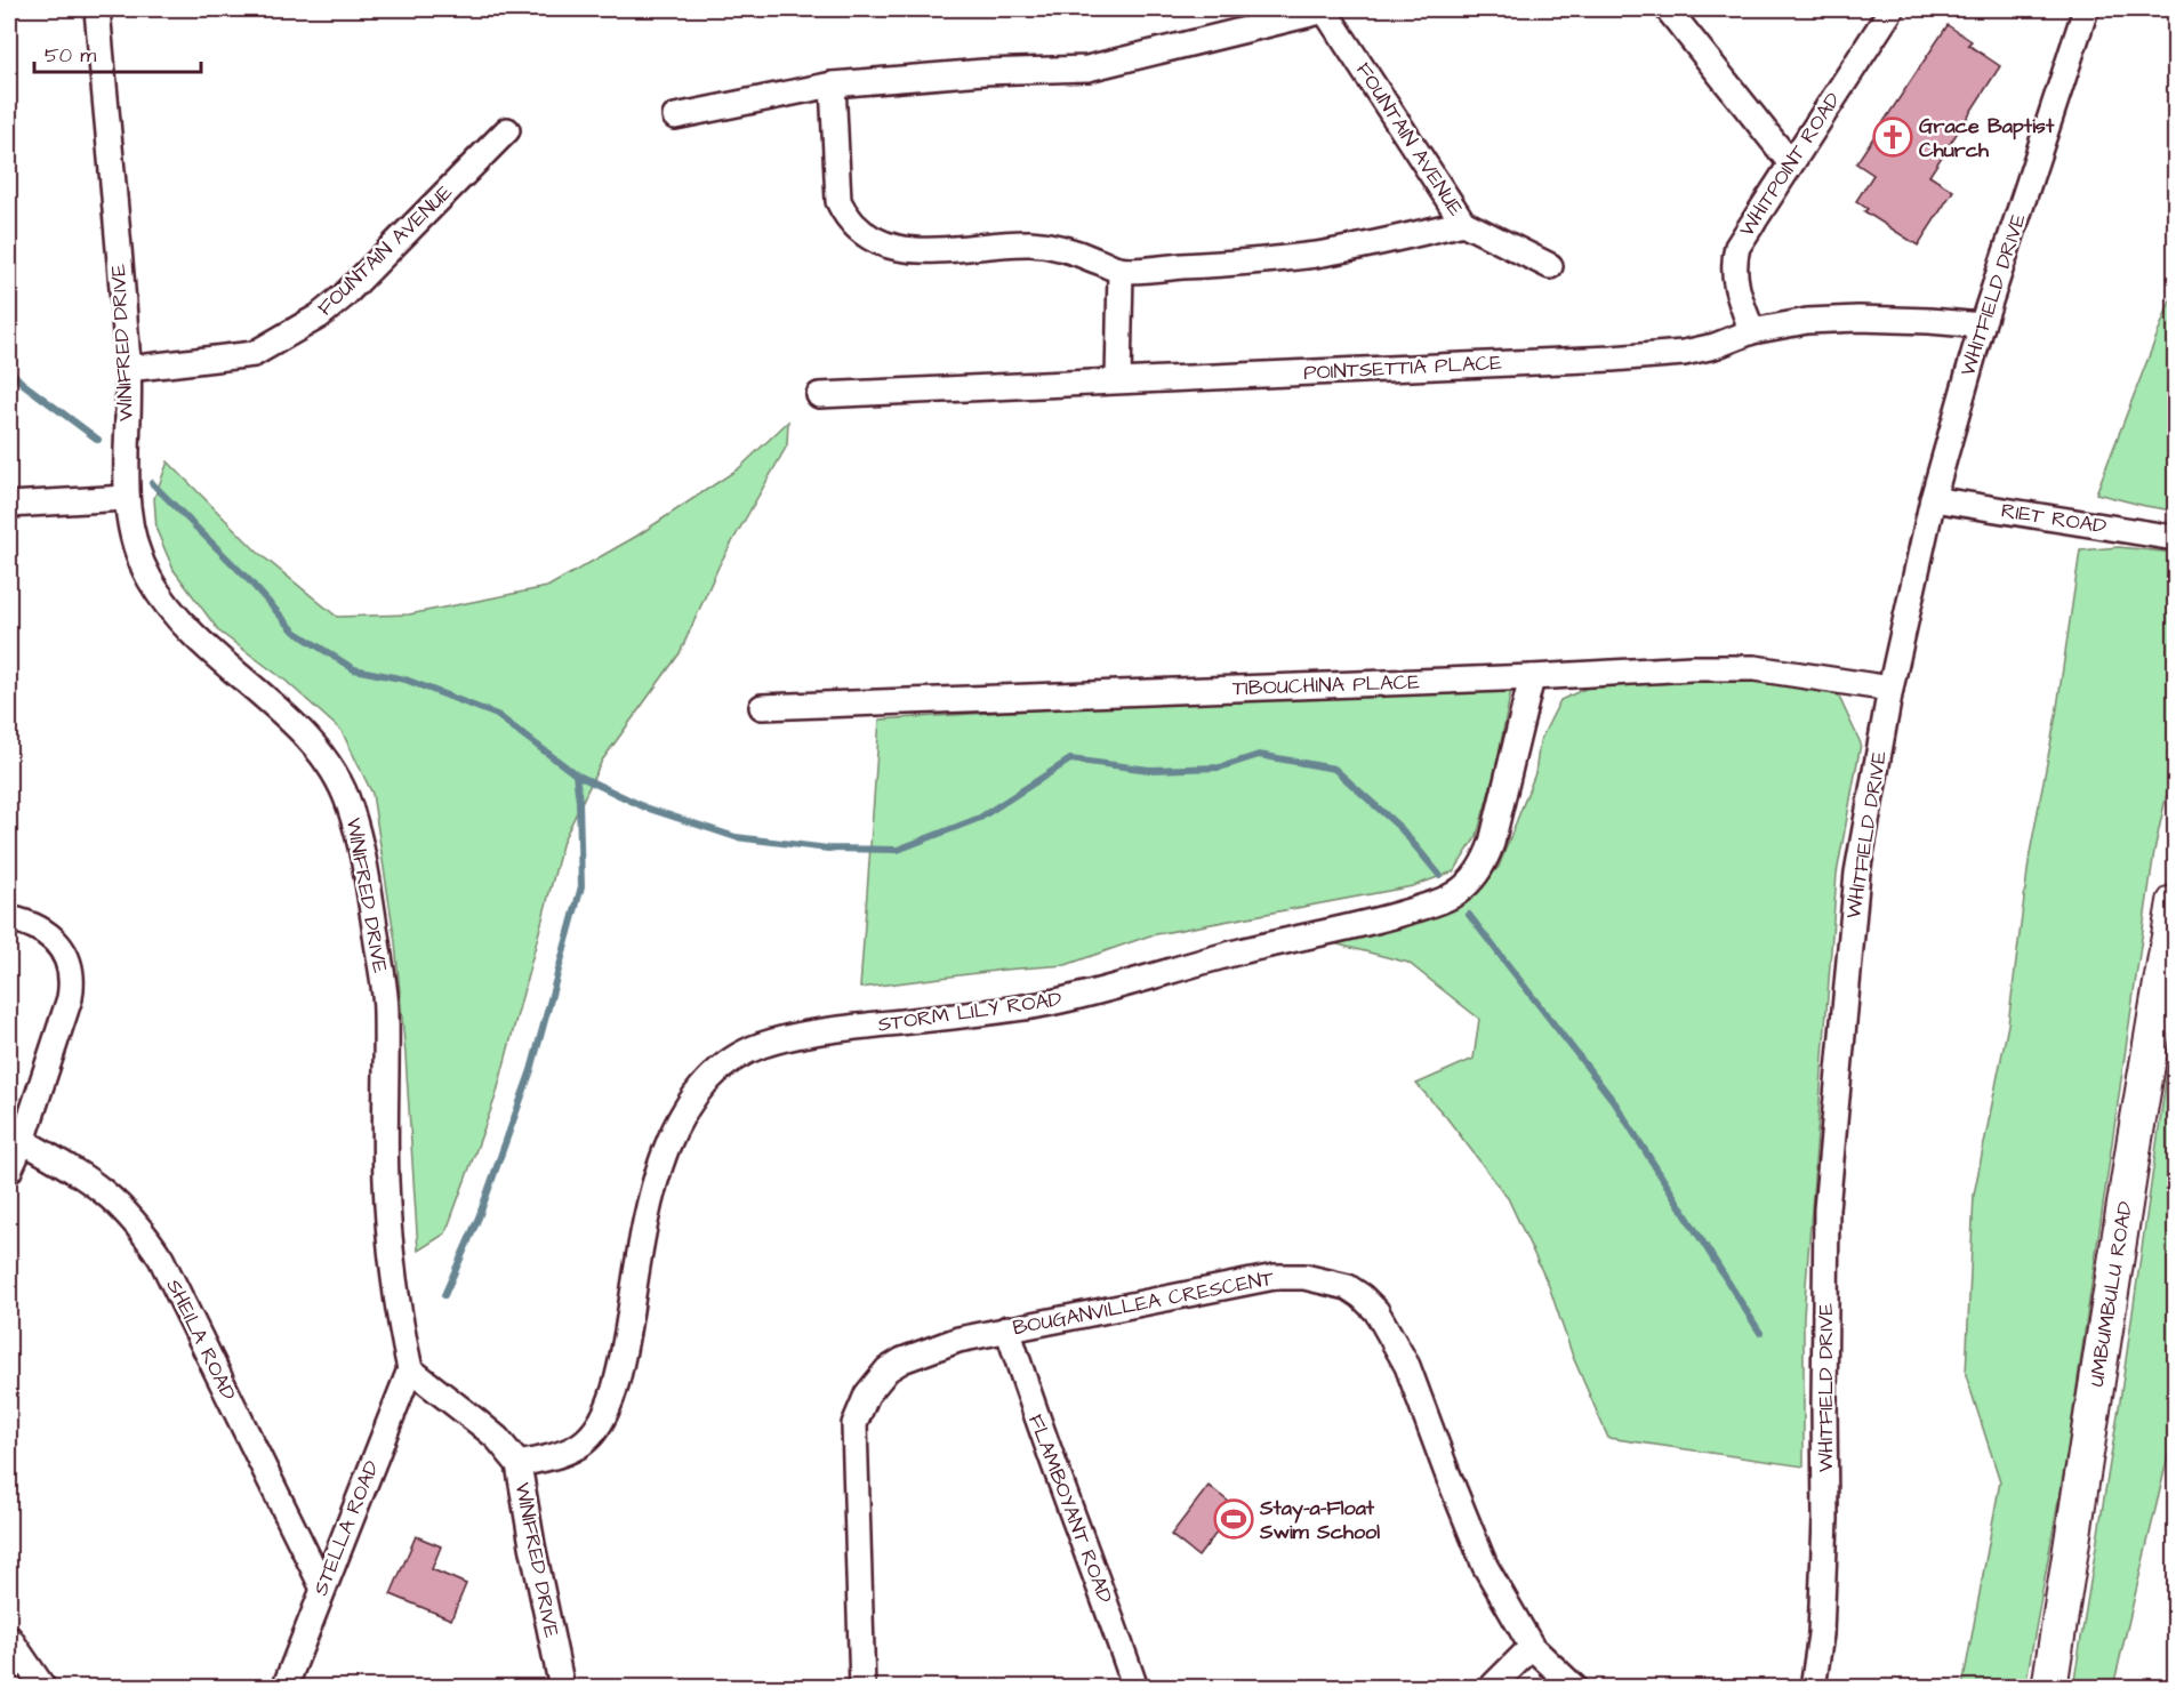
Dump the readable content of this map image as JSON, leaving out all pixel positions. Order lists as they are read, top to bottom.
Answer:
{
  "streets": {
    "main road": ["UMBUMBULU ROAD"],
    "street": [
      "FOUNTAIN AVENUE",
      "WHITPOINT ROAD",
      "WHITFIELD DRIVE",
      "WINIFRED DRIVE",
      "POINTSETTIA PLACE",
      "RIET ROAD",
      "TIBOUCHINA PLACE",
      "STORM LILY ROAD",
      "BOUGANVILLEA CRESCENT",
      "SHEILA ROAD",
      "FLAMBOYANT ROAD",
      "STELLA ROAD"
    ]
  },
  "crossings": [
    ["FOUNTAIN AVENUE", "WINIFRED DRIVE"],
    ["WHITPOINT ROAD", "POINTSETTIA PLACE"],
    ["WHITFIELD DRIVE", "POINTSETTIA PLACE"],
    ["WHITFIELD DRIVE", "RIET ROAD"],
    ["WHITFIELD DRIVE", "TIBOUCHINA PLACE"],
    ["WINIFRED DRIVE", "STORM LILY ROAD"],
    ["WINIFRED DRIVE", "STELLA ROAD"],
    ["TIBOUCHINA PLACE", "STORM LILY ROAD"],
    ["BOUGANVILLEA CRESCENT", "FLAMBOYANT ROAD"],
    ["SHEILA ROAD", "STELLA ROAD"]
  ],
  "places": {
    "church": ["Grace Baptist Church"],
    "sports": ["Stay-a-Float Swim School"]
  },
  "scale_bar": "50 m"
}
